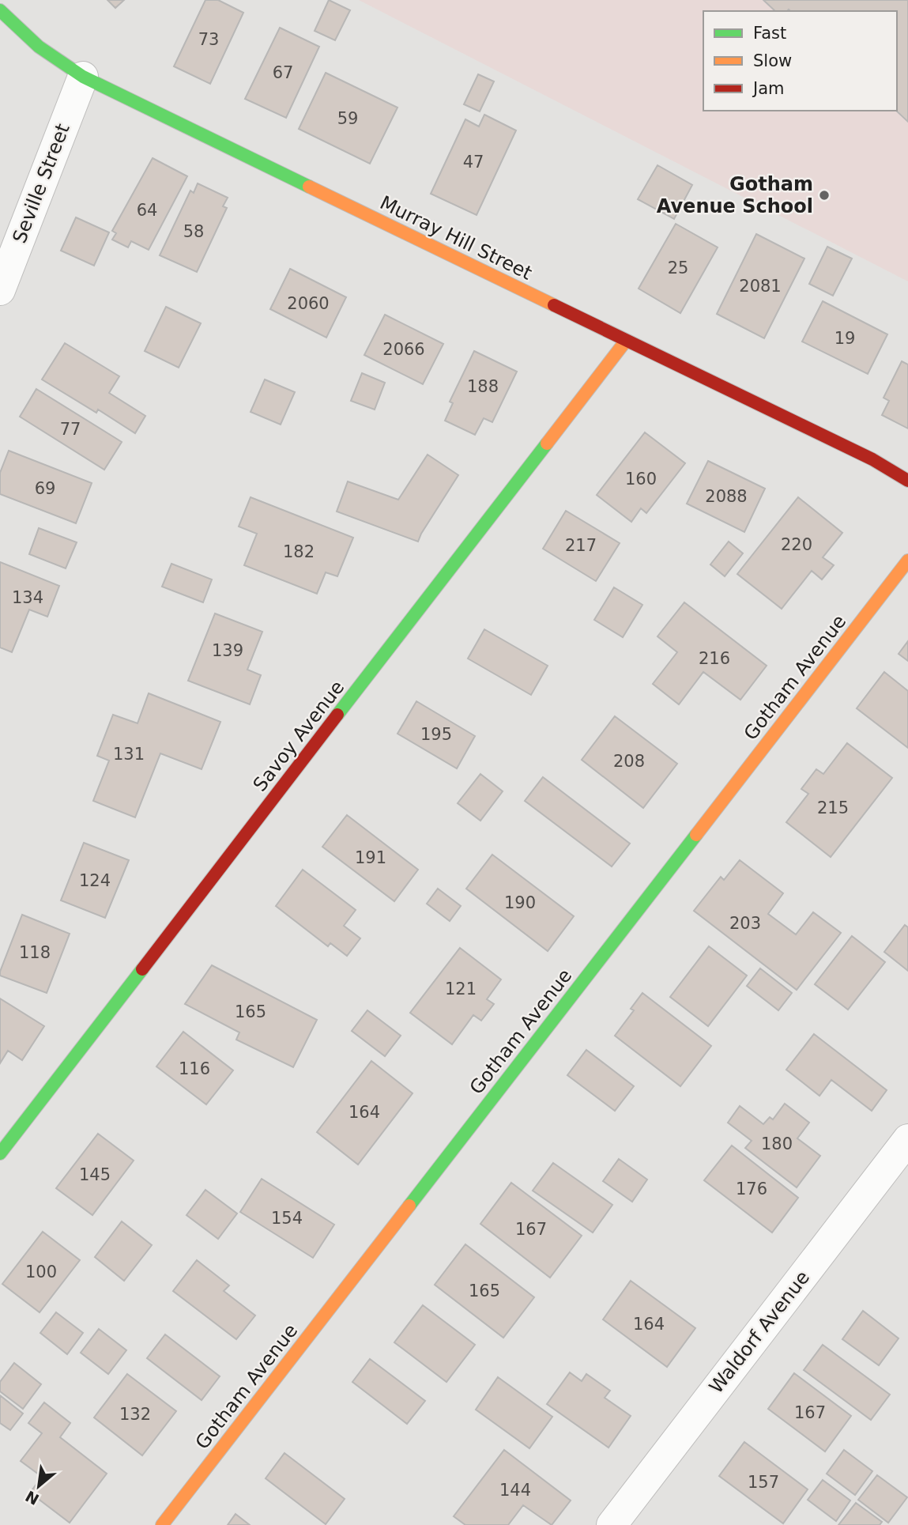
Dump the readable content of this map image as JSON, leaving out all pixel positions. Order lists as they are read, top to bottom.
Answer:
{
  "streets": {
    "street": [
      "Seville Street",
      "Murray Hill Street",
      "Gotham Avenue",
      "Savoy Avenue",
      "Waldorf Avenue"
    ]
  },
  "crossings": [
    ["Seville Street", "Murray Hill Street"],
    ["Murray Hill Street", "Savoy Avenue"]
  ],
  "places": ["Gotham Avenue School"],
  "house_numbers": [
    "73",
    "67",
    "59",
    "47",
    "64",
    "58",
    "25",
    "2081",
    "2060",
    "19",
    "2066",
    "188",
    "77",
    "160",
    "69",
    "2088",
    "220",
    "217",
    "182",
    "134",
    "139",
    "216",
    "195",
    "131",
    "208",
    "215",
    "191",
    "124",
    "190",
    "203",
    "118",
    "121",
    "165",
    "116",
    "164",
    "180",
    "145",
    "176",
    "154",
    "167",
    "100",
    "165",
    "164",
    "167",
    "132",
    "157",
    "144"
  ],
  "legend": ["Fast", "Slow", "Jam"],
  "north": "bottom left"
}
